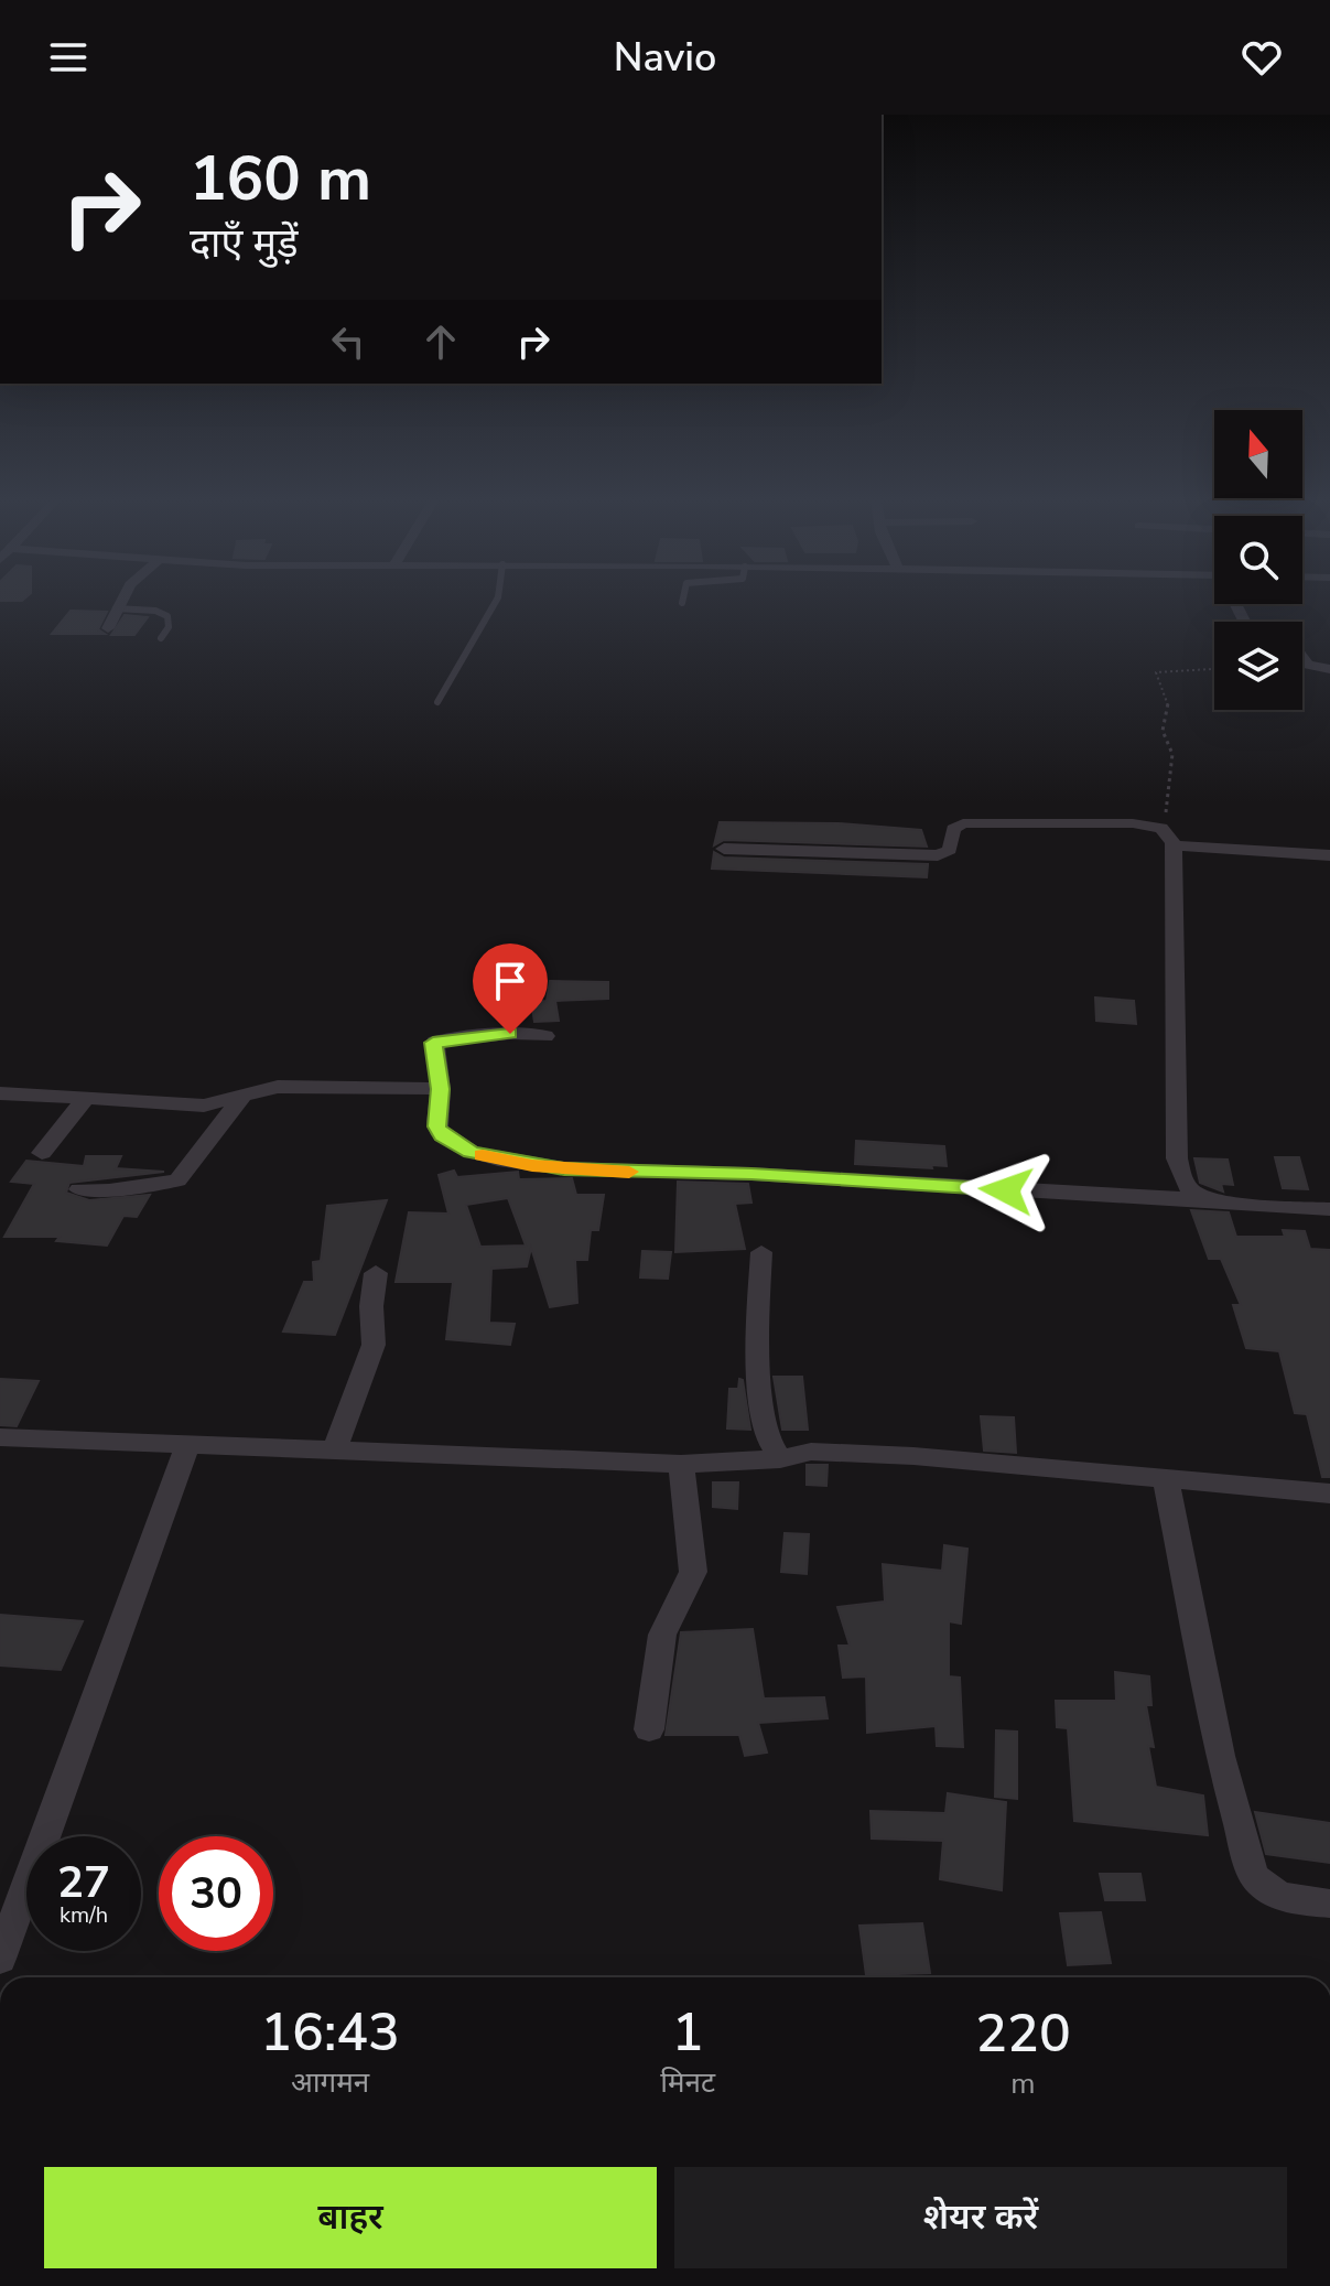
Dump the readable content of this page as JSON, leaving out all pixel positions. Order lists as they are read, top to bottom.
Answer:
{
  "north": "top",
  "page": {
    "header": "Navio",
    "turn": ["160 m", "दाएँ मुड़ें"],
    "speed": "27 km/h",
    "limit": "30",
    "eta": [
      "16:43",
      "आगमन",
      "1",
      "मिनट",
      "220",
      "m"
    ],
    "buttons": ["बाहर", "शेयर करें"]
  }
}
